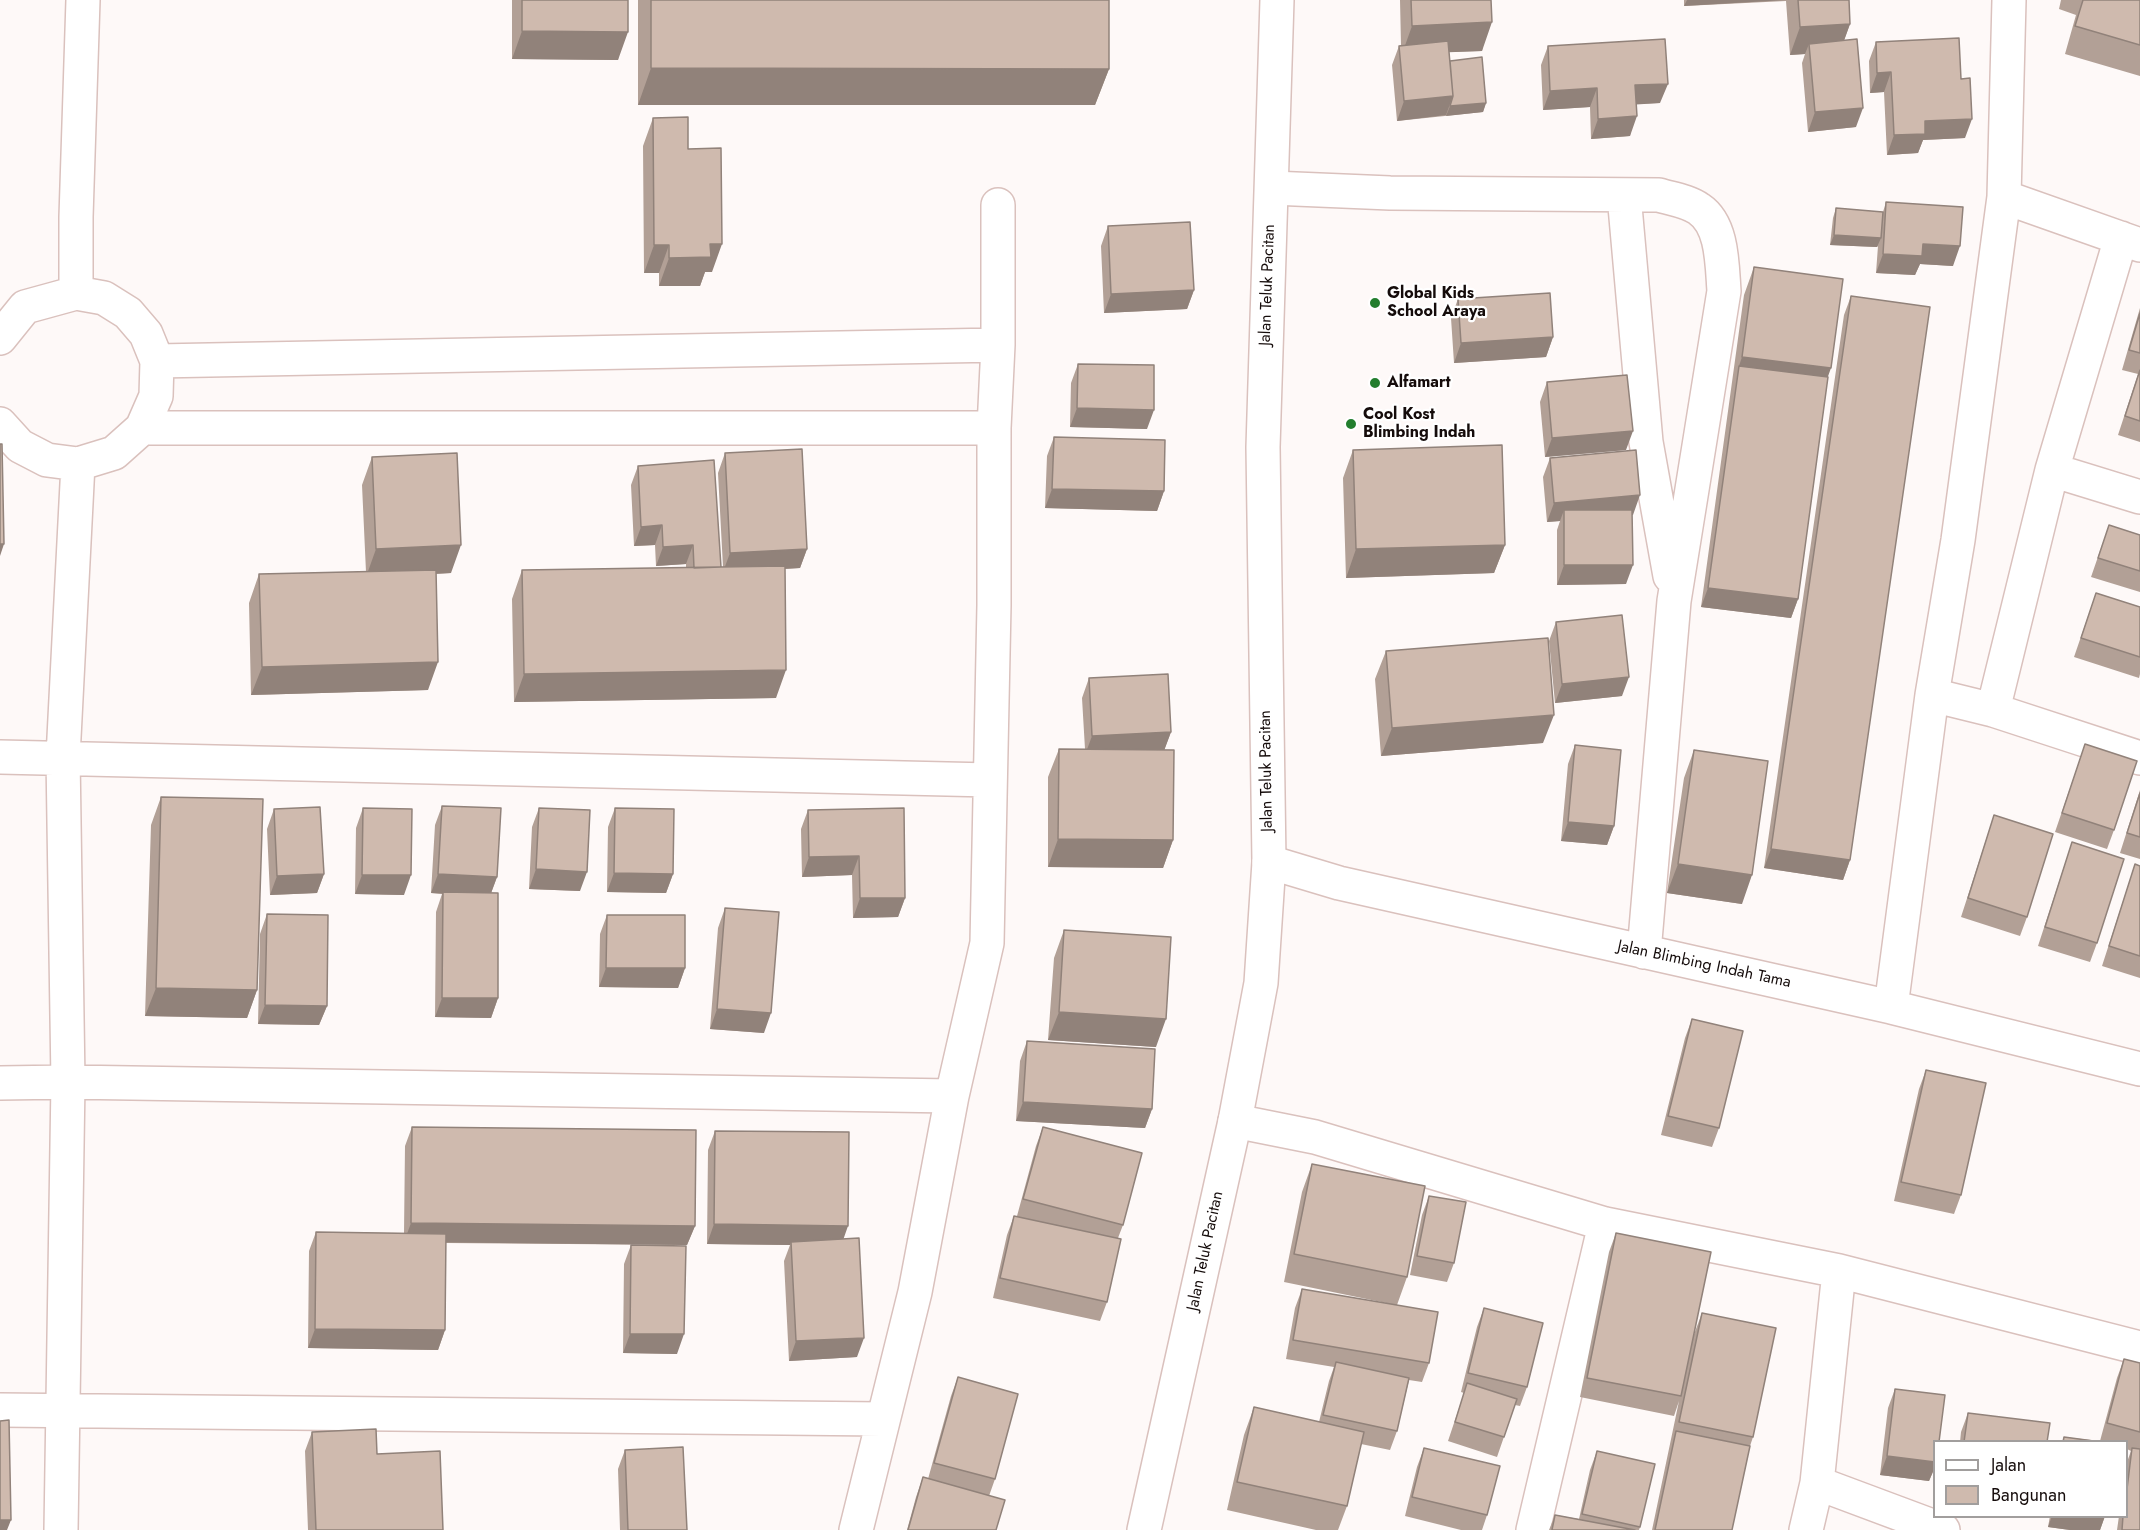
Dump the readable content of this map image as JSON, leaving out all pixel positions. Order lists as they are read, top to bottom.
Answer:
{
  "streets": {
    "street": ["Jalan Teluk Pacitan", "Jalan Blimbing Indah Tama"]
  },
  "crossings": [
    ["Jalan Teluk Pacitan", "Jalan Blimbing Indah Tama"]
  ],
  "places": ["Global Kids School Araya", "Alfamart", "Cool Kost Blimbing Indah"],
  "legend": ["Jalan", "Bangunan"]
}
